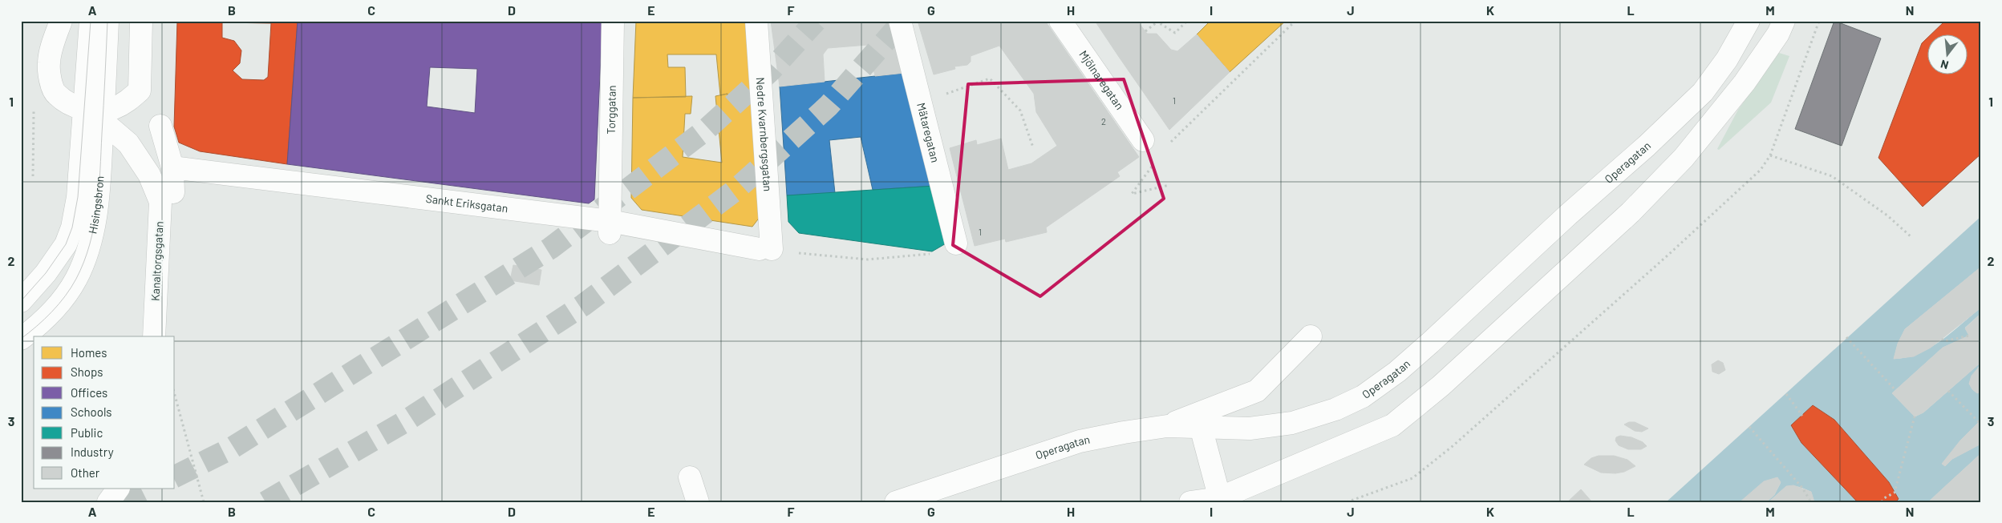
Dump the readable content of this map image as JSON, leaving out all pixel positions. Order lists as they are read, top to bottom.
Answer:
{
  "streets": {
    "street": [
      "Mjölnaregatan",
      "Torggatan",
      "Mätaregatan",
      "Nedre Kvarnbergsgatan",
      "Operagatan",
      "Sankt Eriksgatan",
      "Hisingsbron",
      "Kanaltorgsgatan"
    ]
  },
  "crossings": [
    ["Torggatan", "Sankt Eriksgatan"],
    ["Nedre Kvarnbergsgatan", "Sankt Eriksgatan"]
  ],
  "house_numbers": ["1", "2", "1"],
  "legend": [
    "Homes",
    "Shops",
    "Offices",
    "Schools",
    "Public",
    "Industry",
    "Other"
  ],
  "north": "bottom",
  "grid": {
    "columns": [
      "A",
      "B",
      "C",
      "D",
      "E",
      "F",
      "G",
      "H",
      "I",
      "J",
      "K",
      "L",
      "M",
      "N"
    ],
    "rows": ["1", "2", "3"]
  }
}
